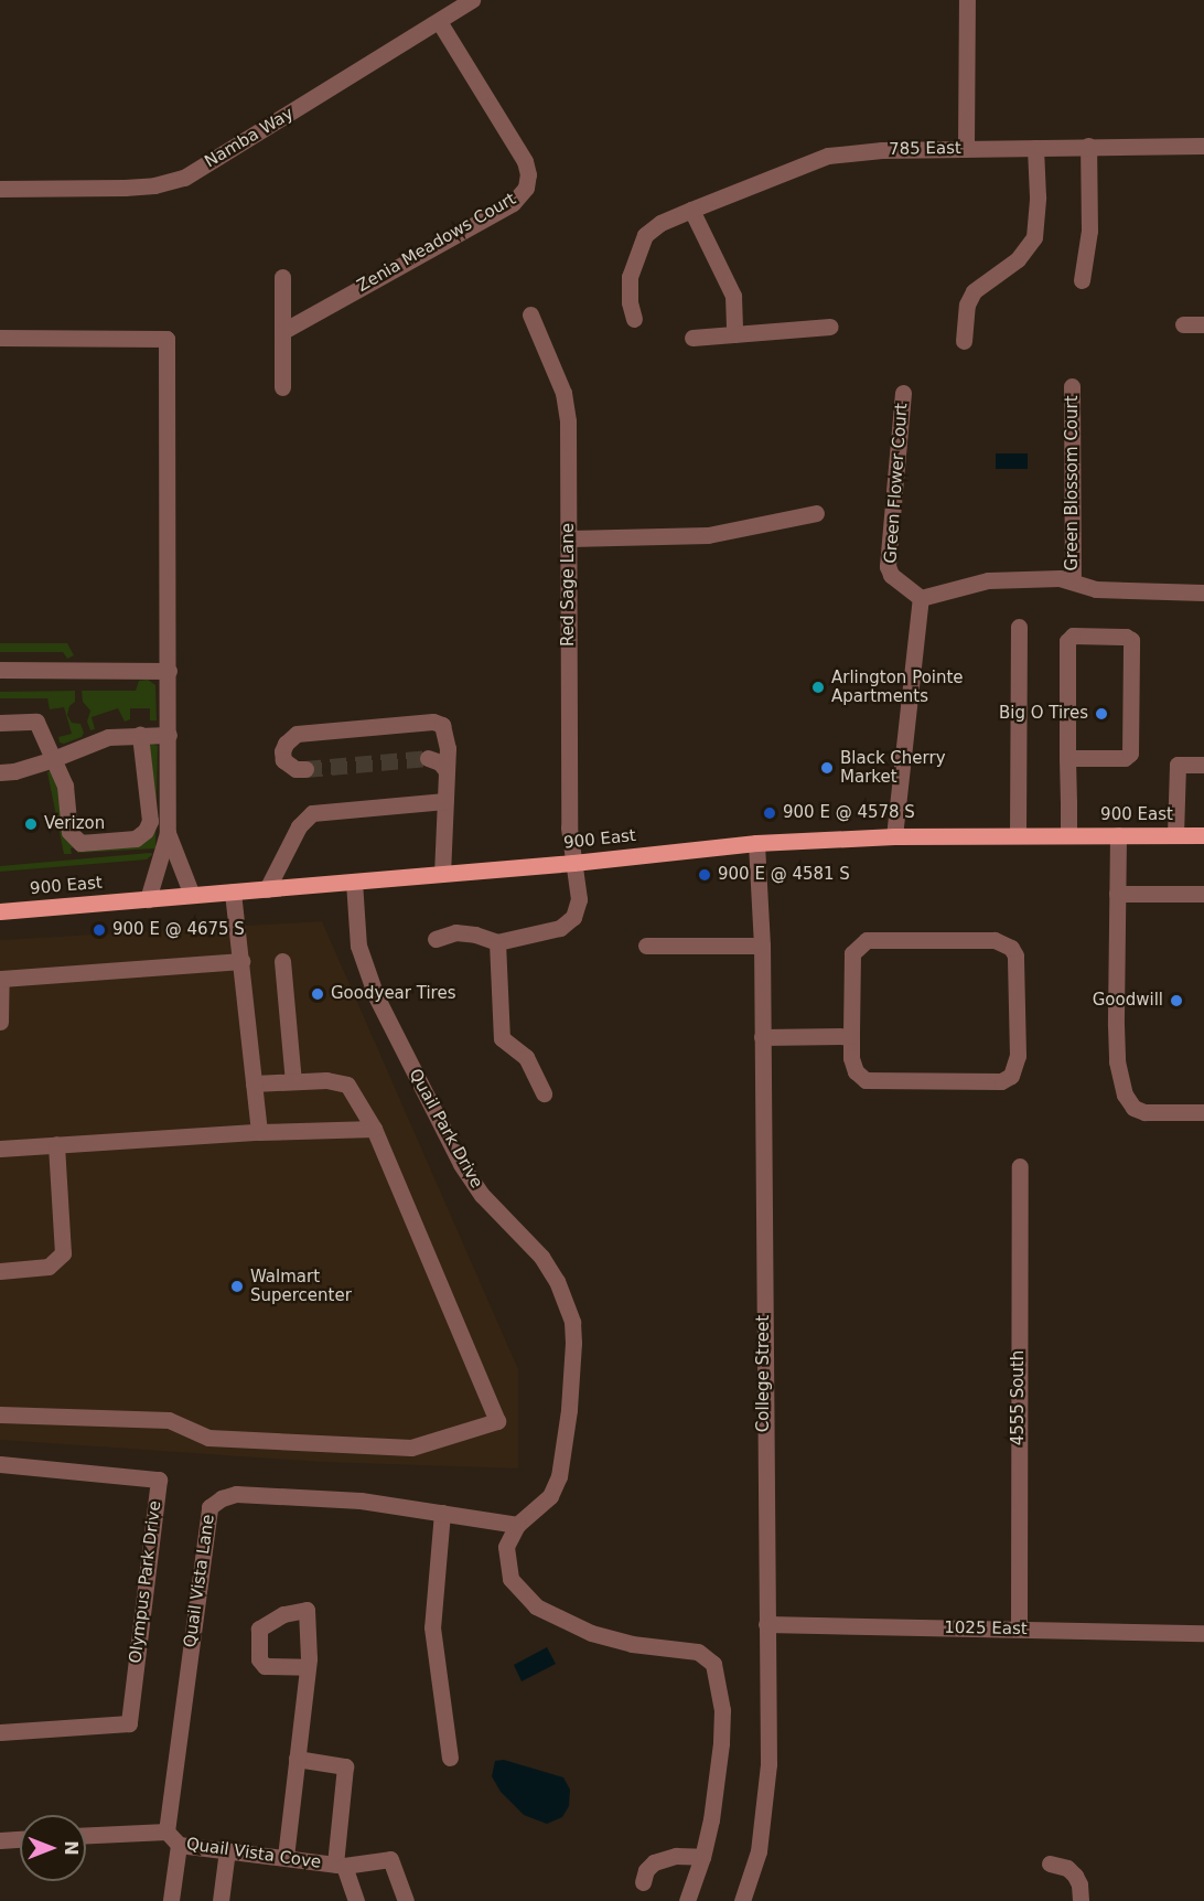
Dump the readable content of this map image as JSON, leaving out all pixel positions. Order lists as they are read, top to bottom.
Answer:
{
  "streets": {
    "main road": ["900 East"],
    "street": [
      "Namba Way",
      "785 East",
      "Zenia Meadows Court",
      "Green Flower Court",
      "Green Blossom Court",
      "Red Sage Lane",
      "Quail Park Drive",
      "College Street",
      "4555 South",
      "Quail Vista Lane",
      "Olympus Park Drive",
      "1025 East",
      "Quail Vista Cove"
    ]
  },
  "crossings": [
    ["Namba Way", "Zenia Meadows Court"],
    ["Red Sage Lane", "900 East"],
    ["900 East", "Quail Park Drive"],
    ["900 East", "College Street"],
    ["Quail Park Drive", "Quail Vista Lane"],
    ["College Street", "1025 East"],
    ["4555 South", "1025 East"],
    ["Quail Vista Lane", "Quail Vista Cove"]
  ],
  "places": [
    "Arlington Pointe Apartments",
    "Big O Tires",
    "Black Cherry Market",
    "900 E @ 4578 S",
    "Verizon",
    "900 E @ 4581 S",
    "900 E @ 4675 S",
    "Goodyear Tires",
    "Goodwill",
    "Walmart Supercenter"
  ],
  "north": "right"
}
